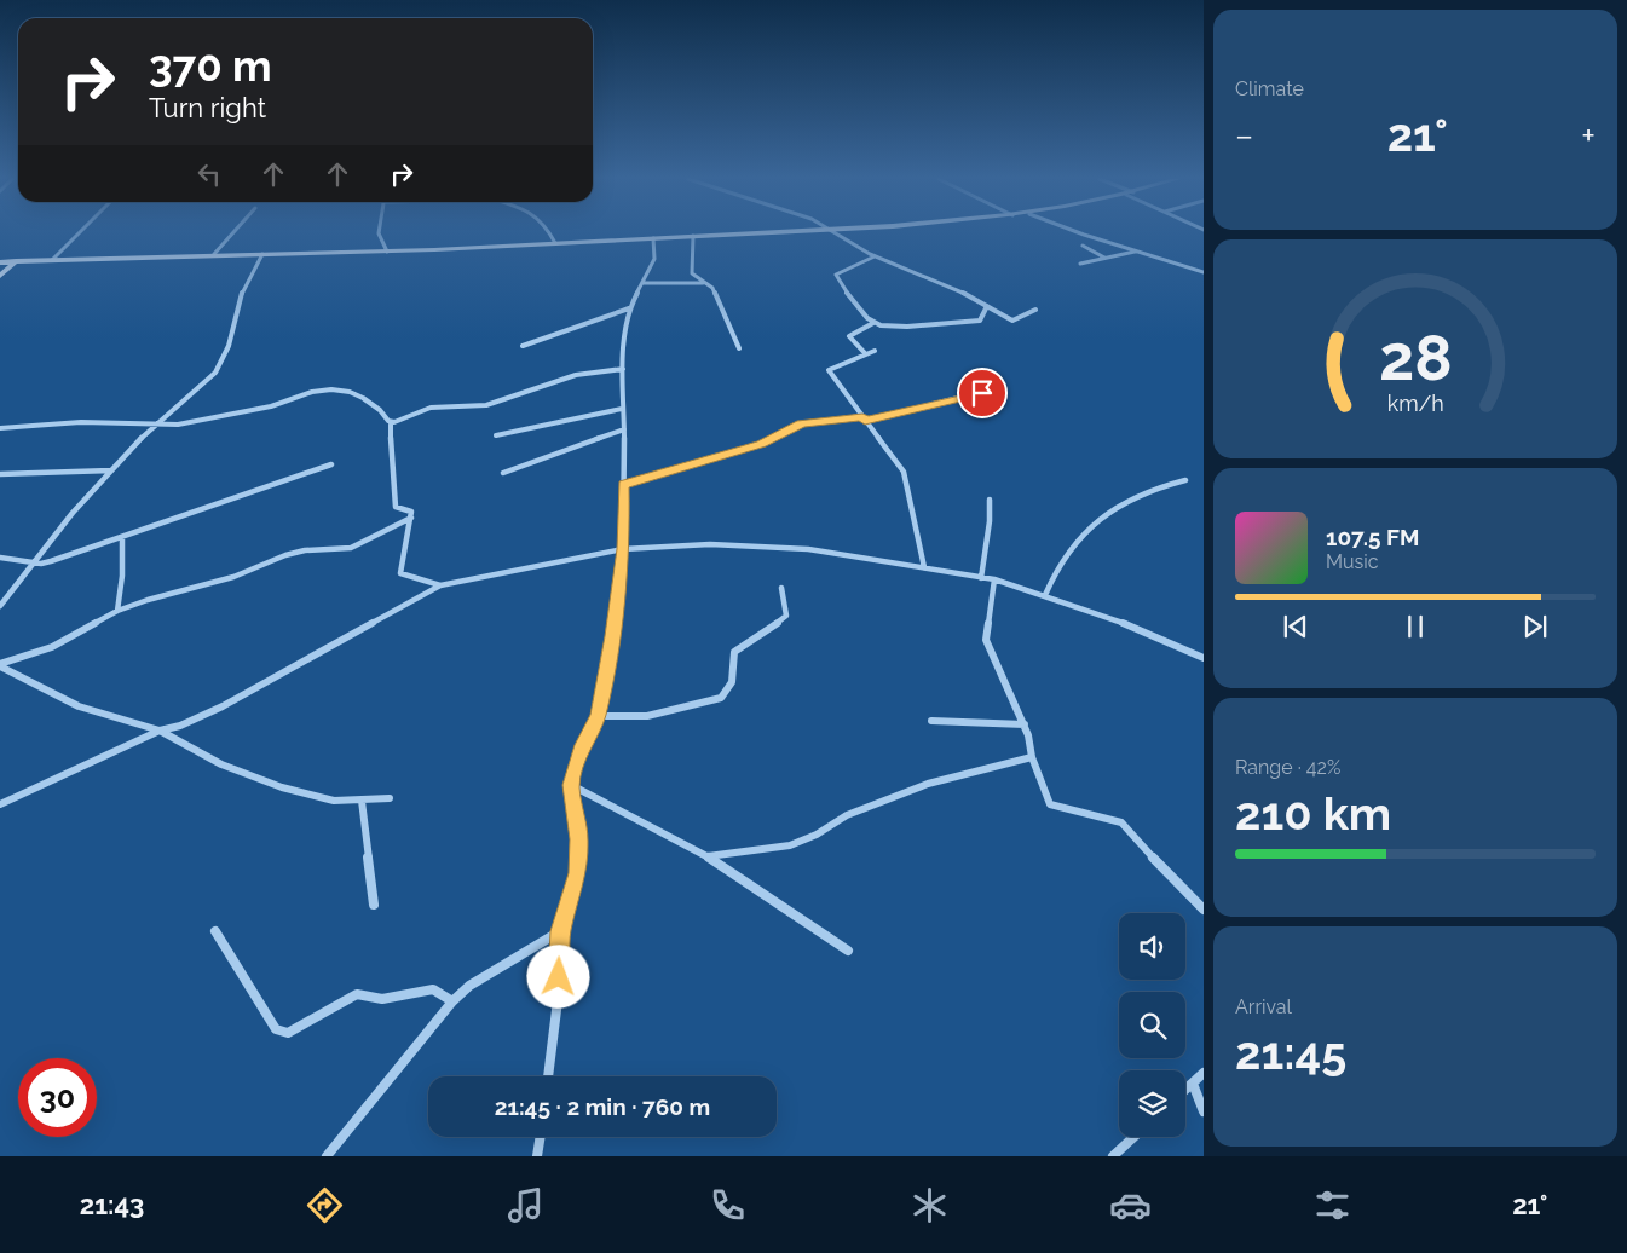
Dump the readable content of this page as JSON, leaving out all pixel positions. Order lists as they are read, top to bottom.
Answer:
{
  "page": {
    "tile": [
      "Climate",
      ["Range · 42%", "210 km"],
      ["Arrival", "21:45"]
    ],
    "turn": ["370 m", "Turn right"],
    "heat": ["−", "21°", "+"],
    "song": ["107.5 FM", "Music"],
    "limit": "30",
    "trip": "21:45 · 2 min · 760 m",
    "tabs": ["21:43", "21°"],
    "gauge": ["28", "km/h"]
  }
}
